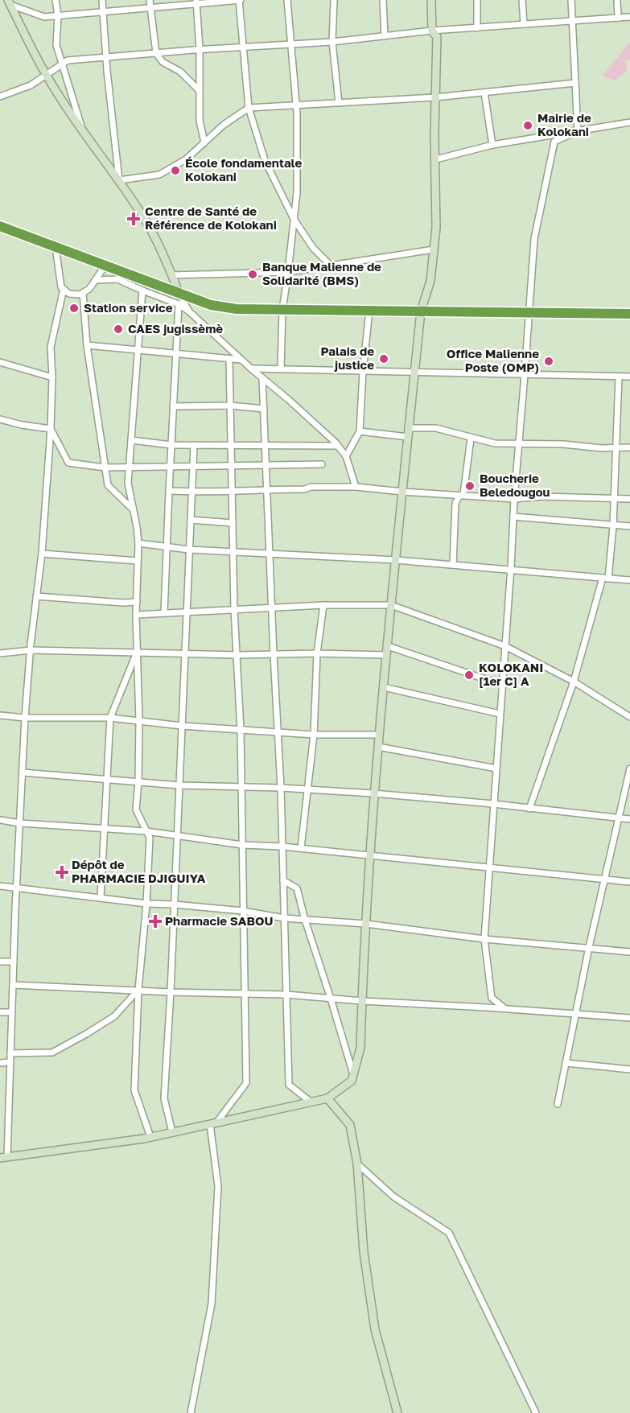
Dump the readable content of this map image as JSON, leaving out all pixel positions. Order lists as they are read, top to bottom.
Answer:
{
  "places": {
    "other": [
      "Mairie de Kolokani",
      "École fondamentale Kolokani",
      "Banque Malienne de Solidarité (BMS)",
      "Station service",
      "CAES jugissèmè",
      "Palais de justice",
      "Office Malienne Poste (OMP)",
      "Boucherie Beledougou",
      "KOLOKANI [1er C] A"
    ],
    "health": ["Centre de Santé de Référence de Kolokani", "Dépôt de PHARMACIE DJIGUIYA", "Pharmacie SABOU"]
  }
}
